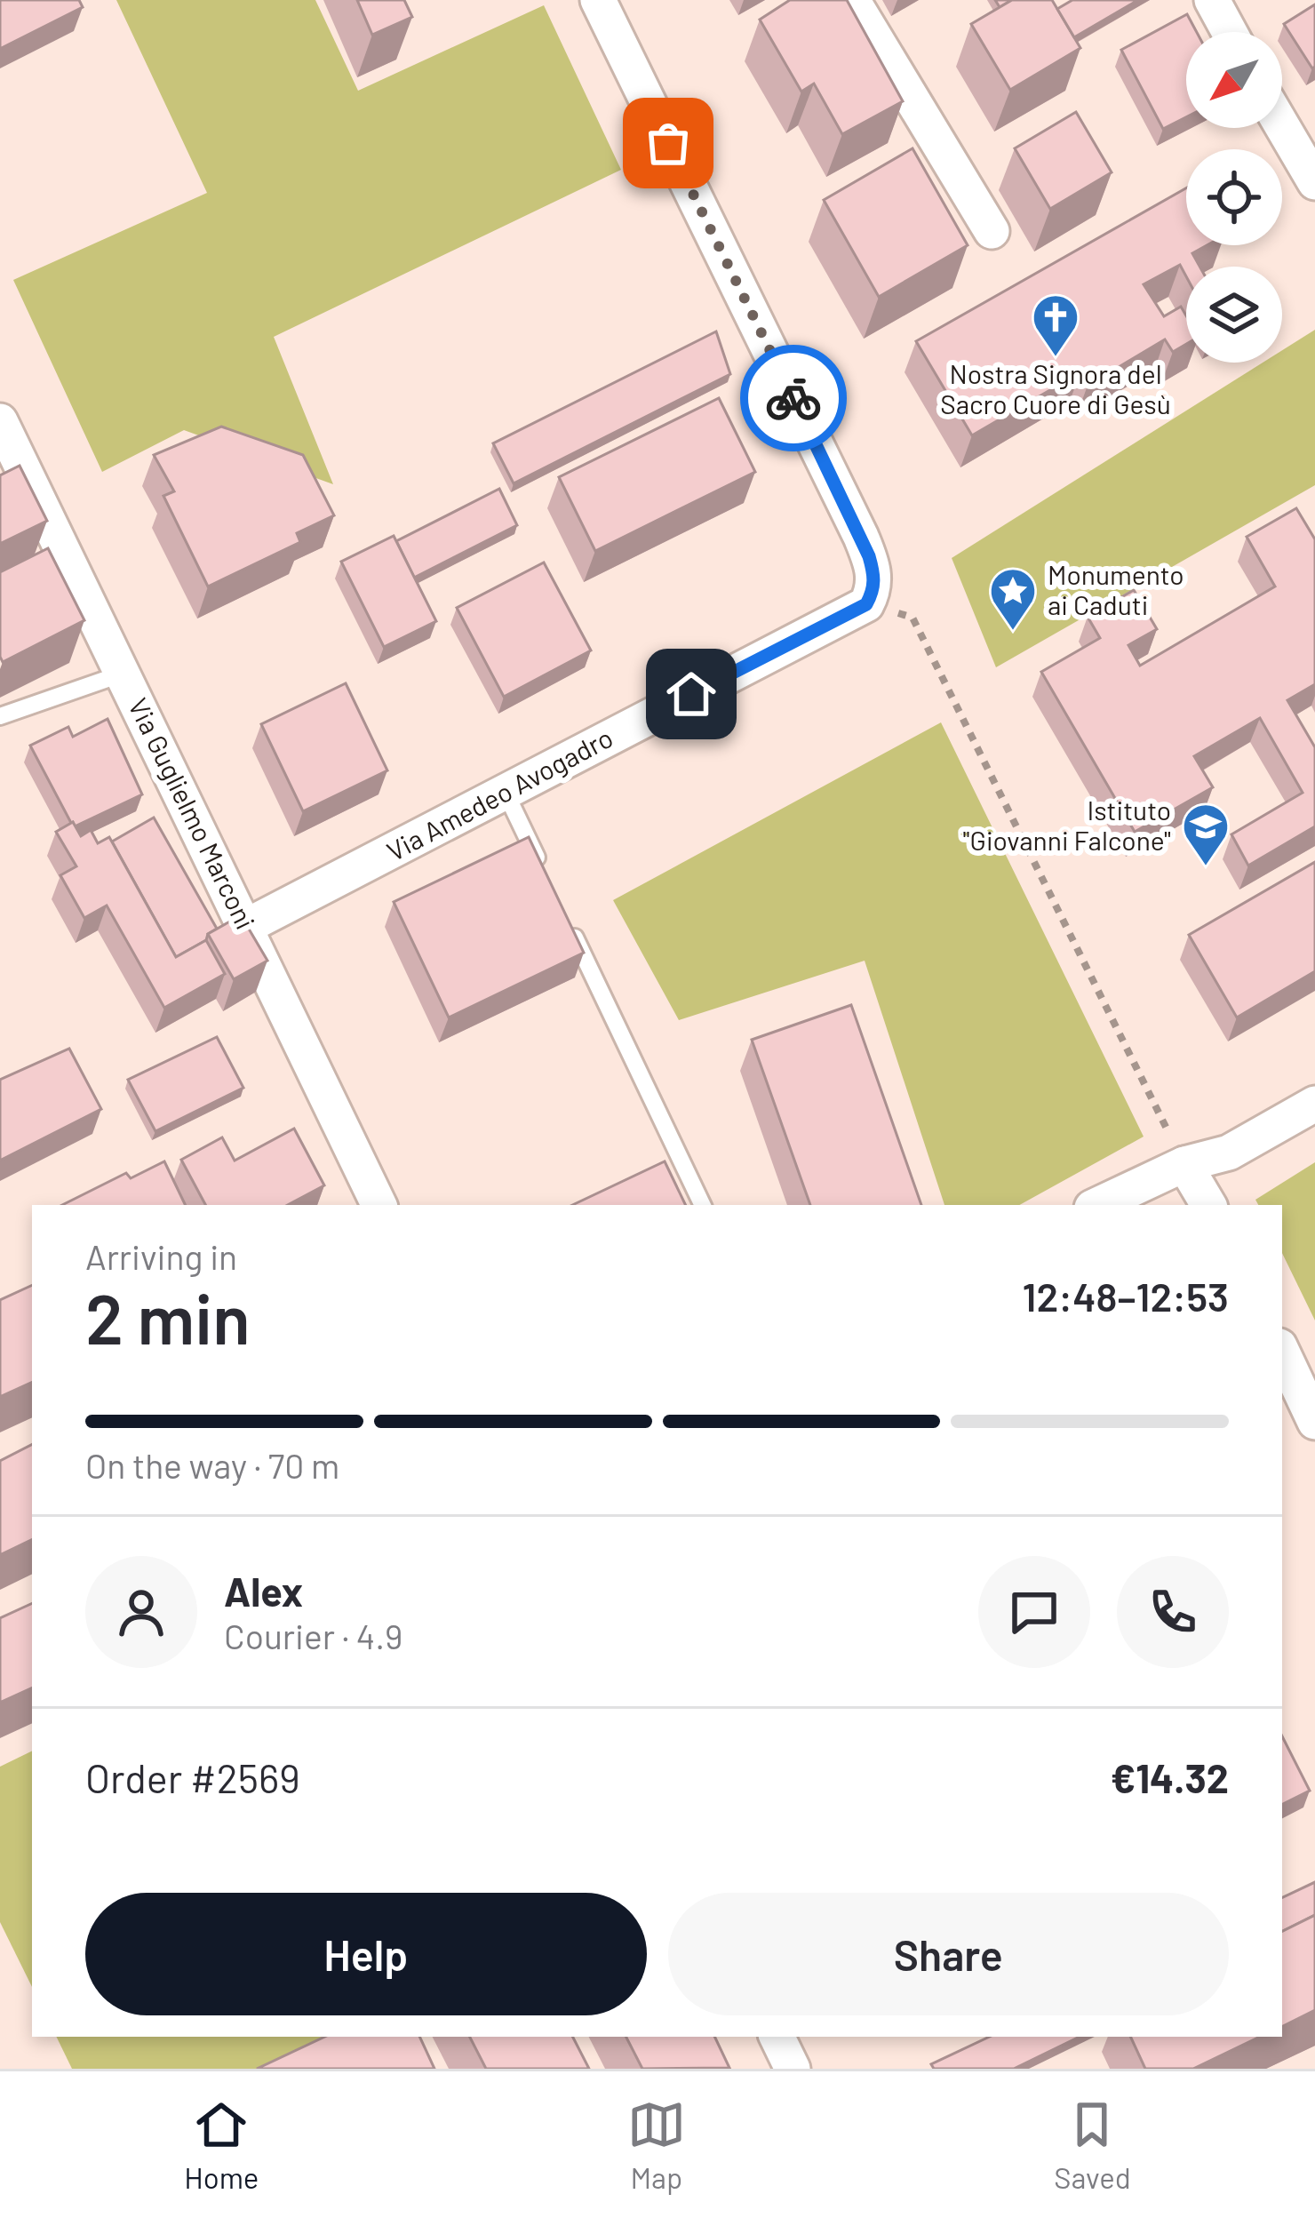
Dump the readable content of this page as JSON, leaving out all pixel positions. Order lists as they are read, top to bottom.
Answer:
{
  "streets": {
    "street": ["Via Amedeo Avogadro", "Via Guglielmo Marconi"]
  },
  "crossings": [
    ["Via Amedeo Avogadro", "Via Guglielmo Marconi"]
  ],
  "places": {
    "church": ["Nostra Signora del Sacro Cuore di Gesù"],
    "place": ["Monumento ai Caduti"],
    "school or university": ["Istituto \"Giovanni Falcone\""]
  },
  "north": "bottom left",
  "page": {
    "heading": ["2 min", "Arriving in", "12:48–12:53"],
    "panel": [
      "Alex",
      "Courier · 4.9",
      "Order #2569",
      "€14.32"
    ],
    "bar": "On the way · 70 m",
    "buttons": ["Help", "Share"],
    "tabs": ["Home", "Map", "Saved"]
  }
}
